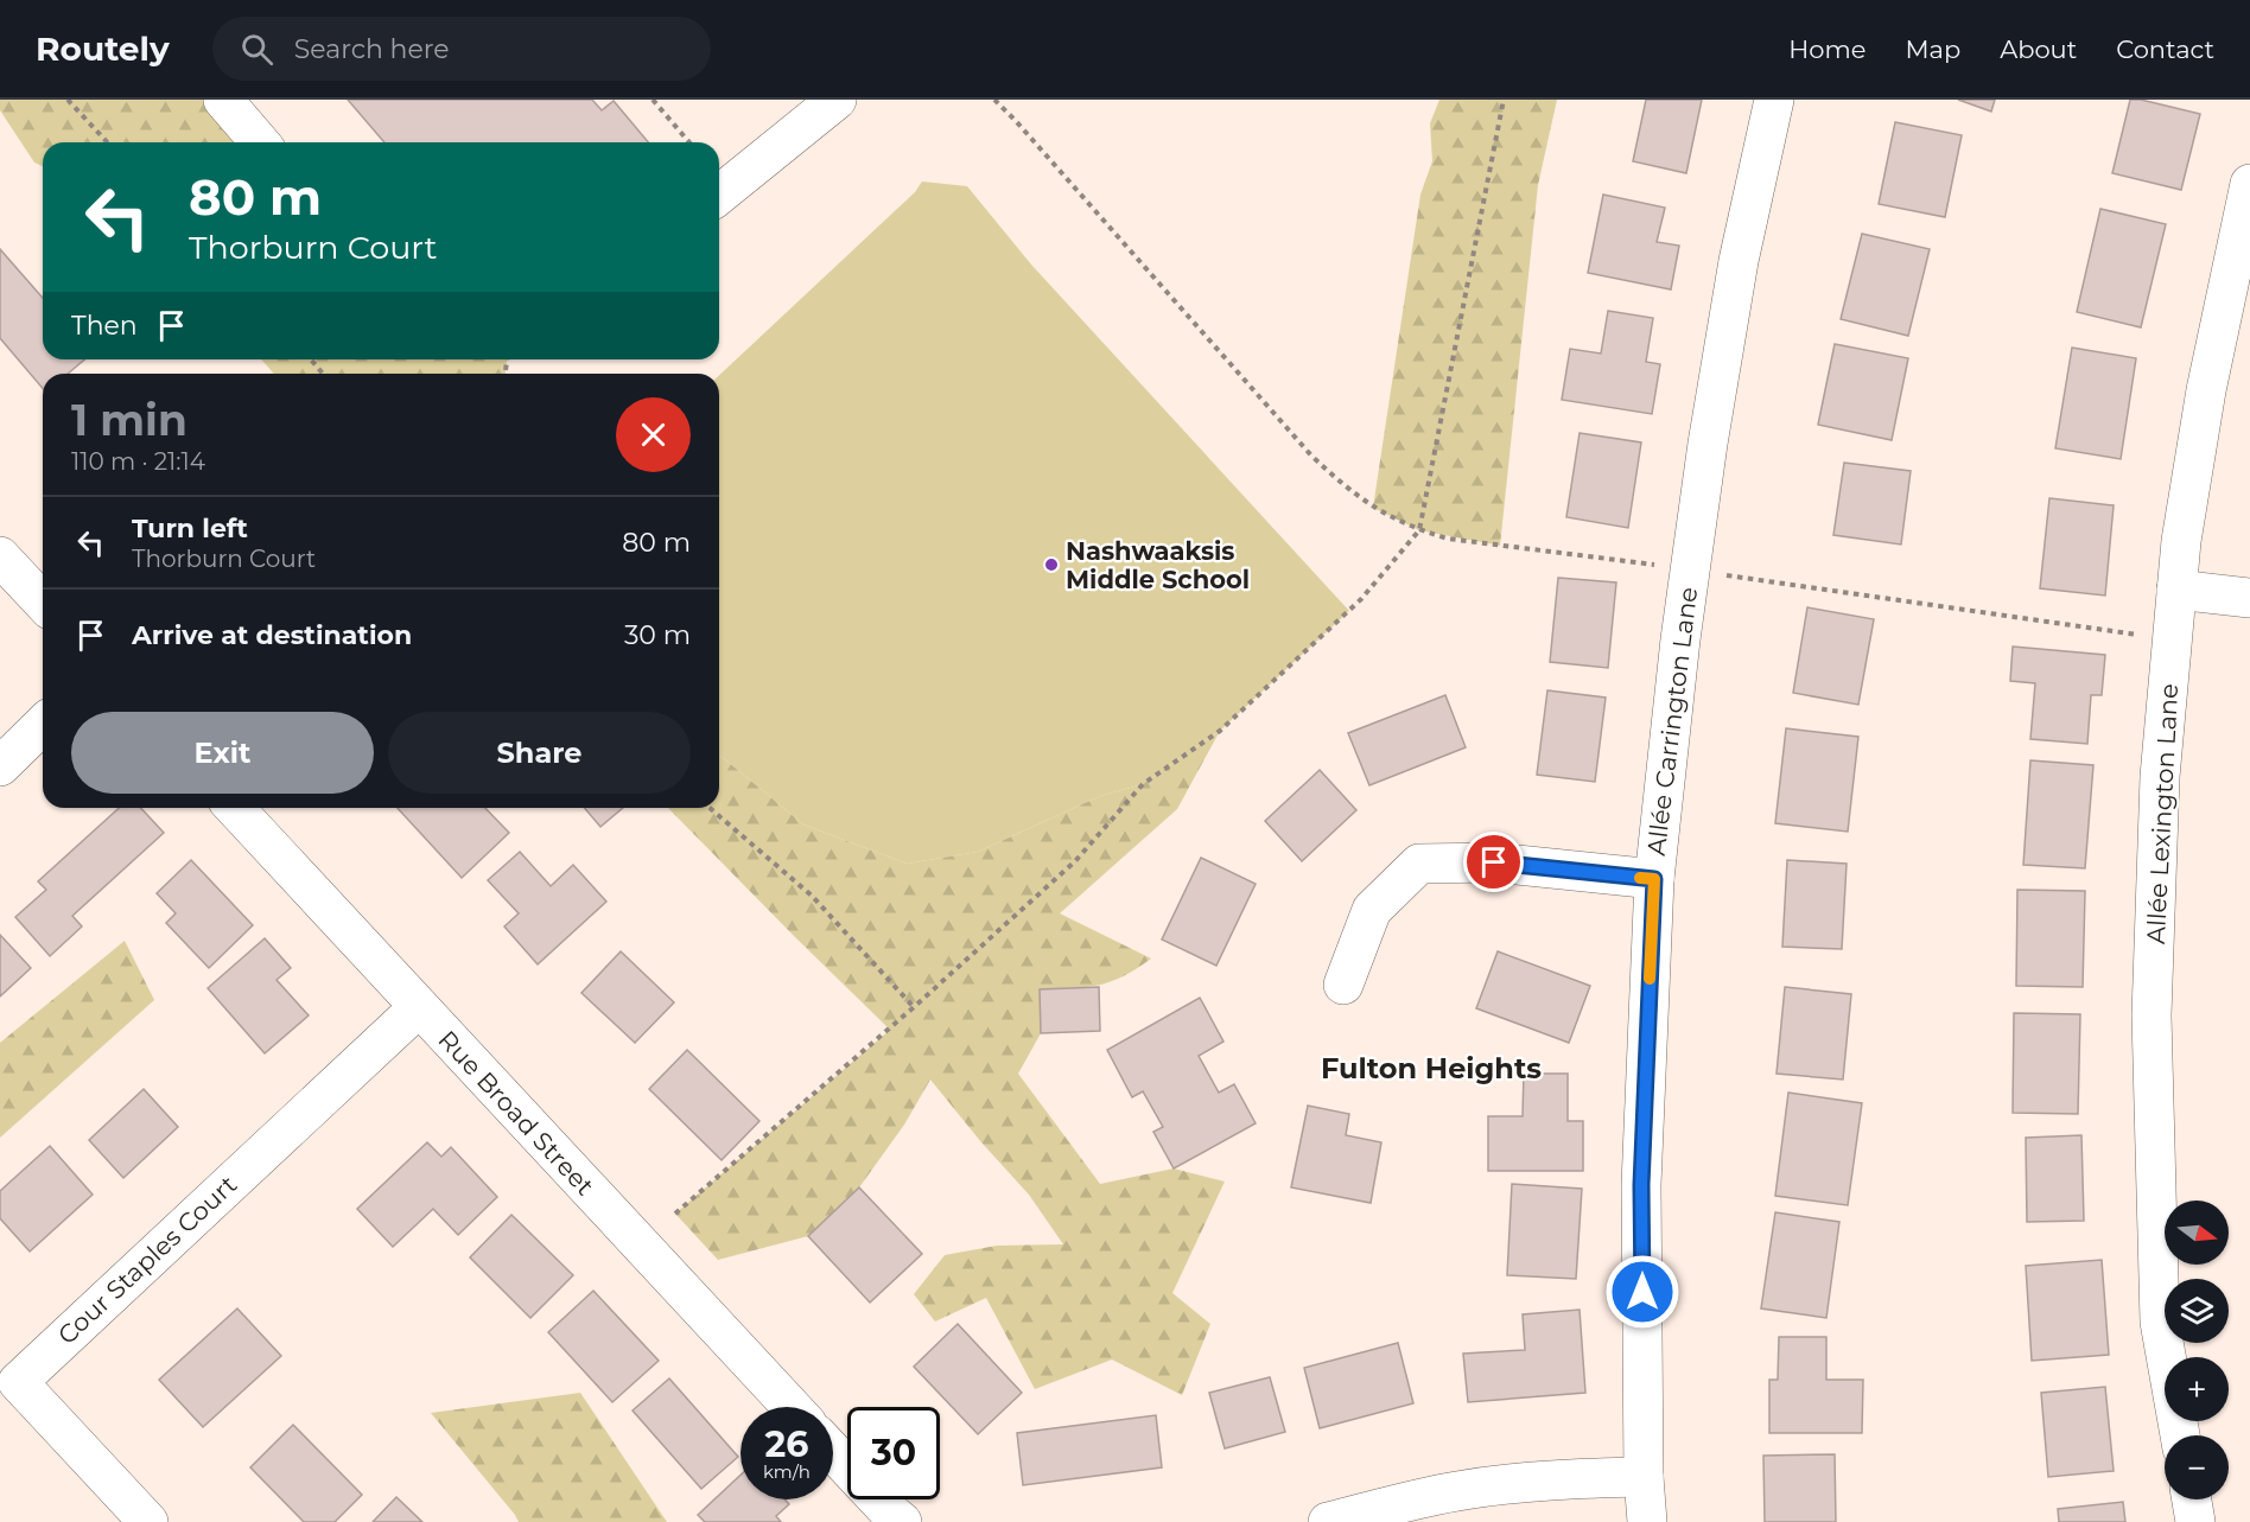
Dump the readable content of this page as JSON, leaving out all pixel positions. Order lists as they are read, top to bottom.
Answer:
{
  "streets": {
    "street": [
      "Allée Carrington Lane",
      "Allée Lexington Lane",
      "Rue Broad Street",
      "Cour Staples Court"
    ]
  },
  "crossings": [
    ["Rue Broad Street", "Cour Staples Court"]
  ],
  "districts": ["Fulton Heights"],
  "places": ["Nashwaaksis Middle School"],
  "north": "right",
  "page": {
    "header": "Routely",
    "search": "Search here",
    "nav": [
      "Home",
      "Map",
      "About",
      "Contact"
    ],
    "turn": ["80 m", "Thorburn Court"],
    "then": "Then",
    "heading": ["1 min", "110 m · 21:14"],
    "list": [
      {
        "name": "Turn left",
        "note": "Thorburn Court",
        "value": "80 m"
      },
      {
        "name": "Arrive at destination",
        "value": "30 m"
      }
    ],
    "buttons": ["Exit", "Share"],
    "map_buttons": ["+", "−"],
    "speed": "26 km/h",
    "limit": "30"
  }
}
